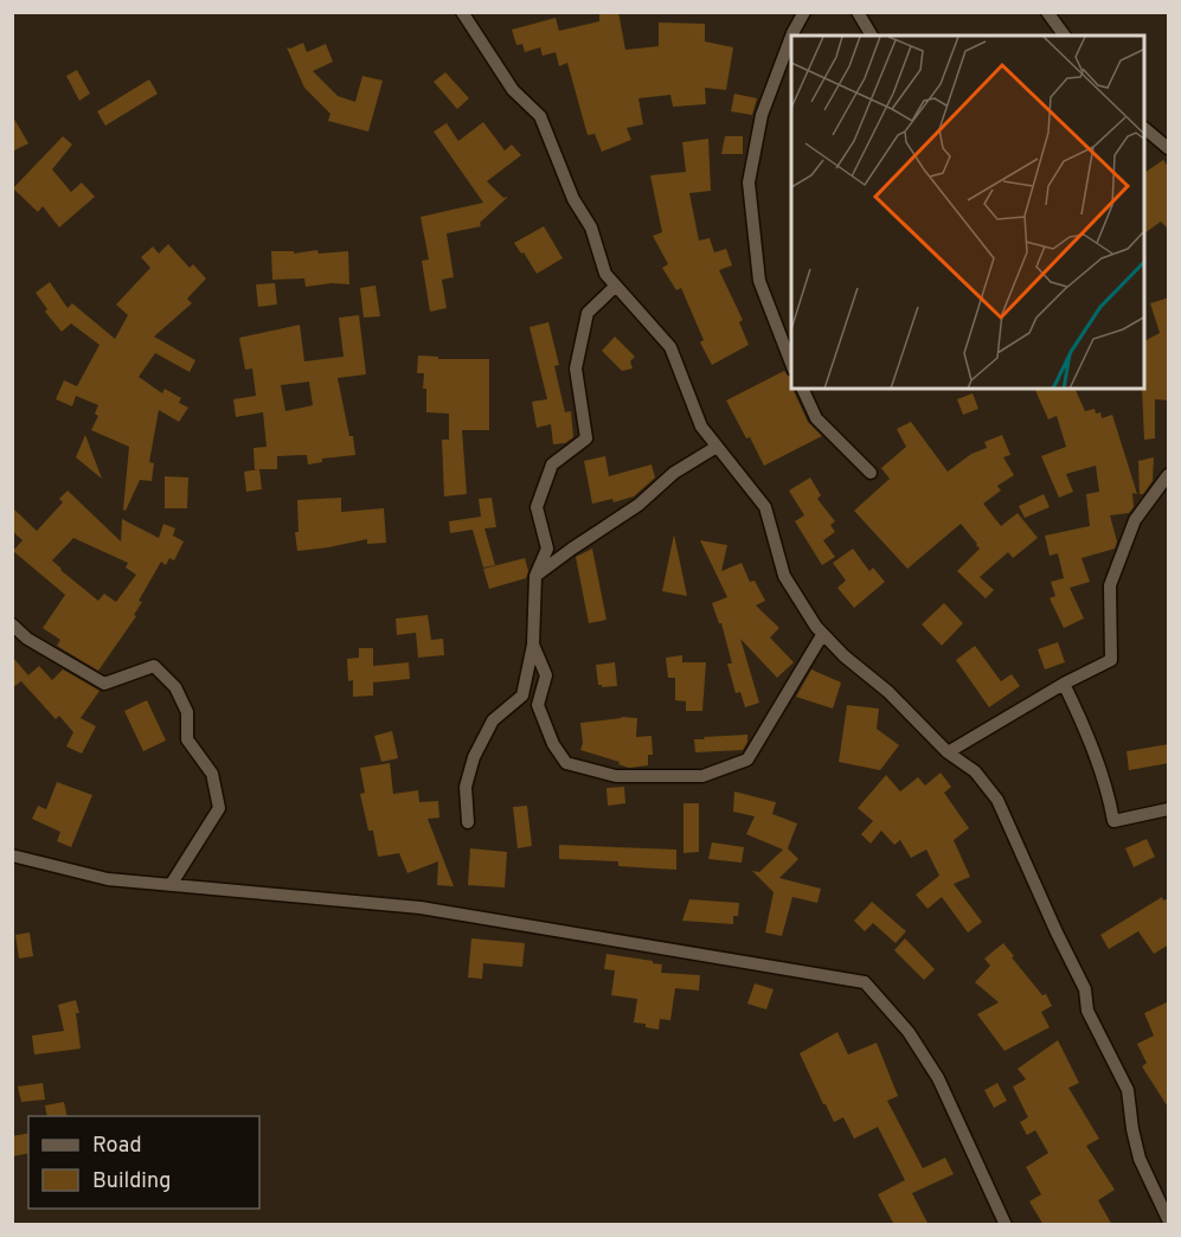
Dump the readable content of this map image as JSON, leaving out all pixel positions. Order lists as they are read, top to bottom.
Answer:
{
  "legend": ["Road", "Building"]
}
